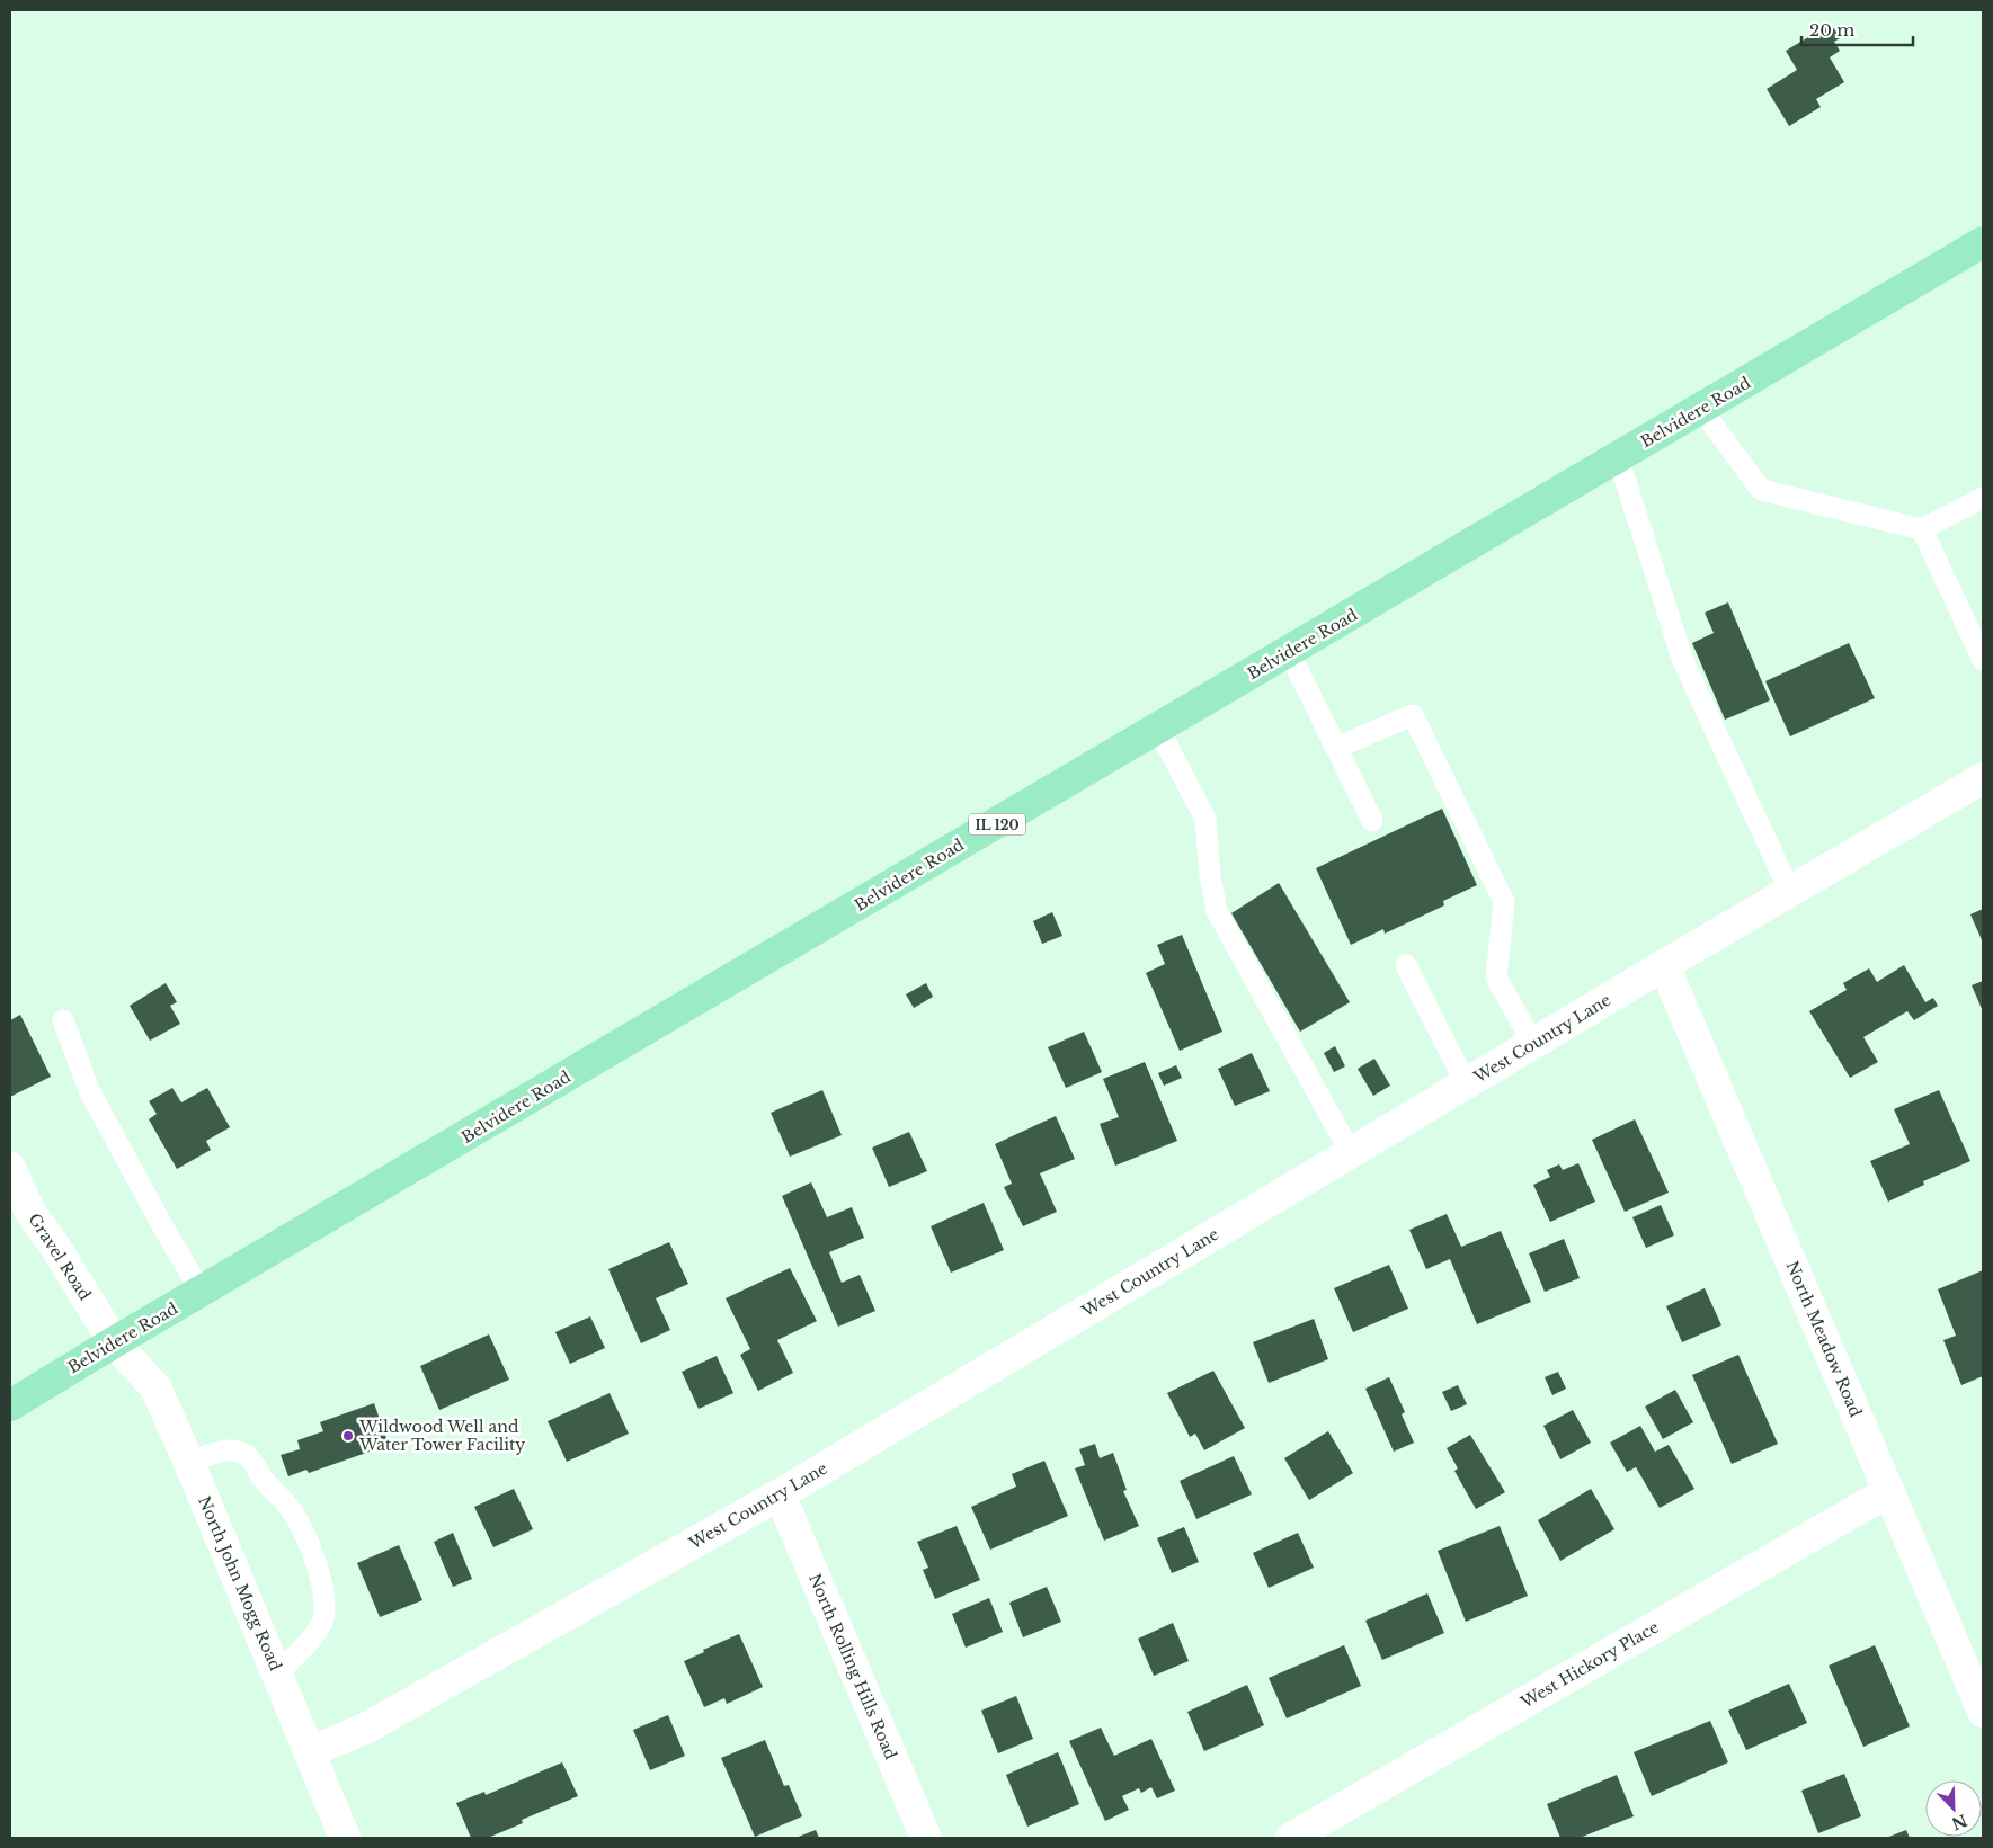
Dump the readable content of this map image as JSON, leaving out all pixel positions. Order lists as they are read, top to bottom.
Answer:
{
  "streets": {
    "main road": ["Belvidere Road", "IL 120"],
    "street": [
      "West Country Lane",
      "Gravel Road",
      "North Meadow Road",
      "North John Mogg Road",
      "West Hickory Place",
      "North Rolling Hills Road"
    ]
  },
  "crossings": [
    ["Belvidere Road", "Gravel Road"],
    ["Belvidere Road", "North John Mogg Road"],
    ["West Country Lane", "North Meadow Road"],
    ["West Country Lane", "North John Mogg Road"],
    ["West Country Lane", "North Rolling Hills Road"],
    ["Gravel Road", "North John Mogg Road"],
    ["North Meadow Road", "West Hickory Place"]
  ],
  "places": ["Wildwood Well and Water Tower Facility"],
  "scale_bar": "20 m",
  "north": "bottom right"
}
